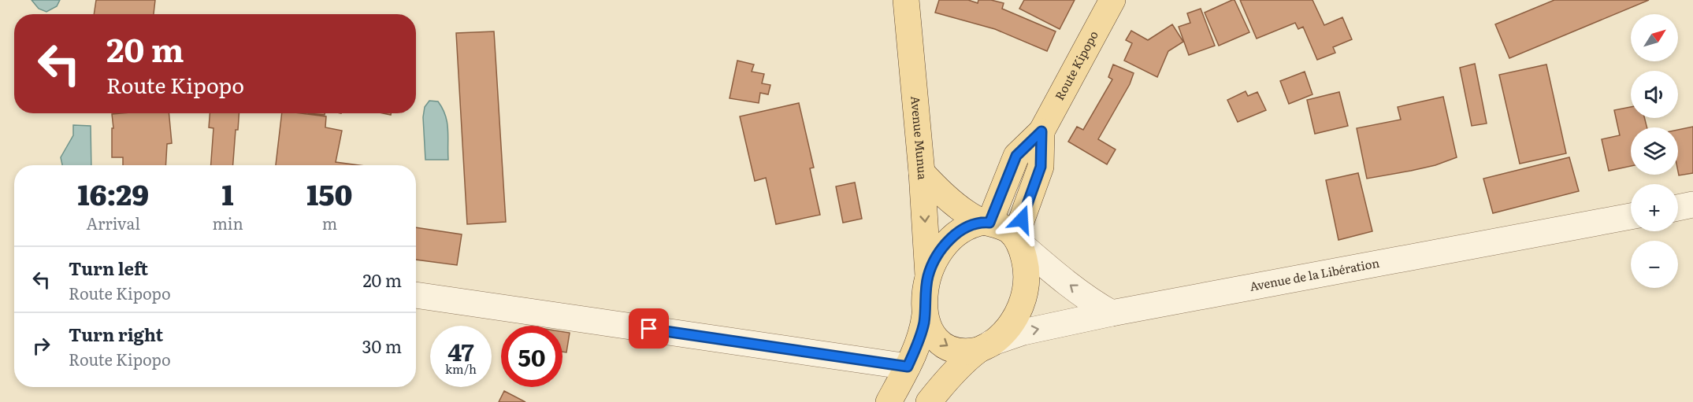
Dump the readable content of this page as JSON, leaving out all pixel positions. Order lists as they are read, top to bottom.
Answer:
{
  "streets": {
    "main road": ["Route Kipopo", "Avenue Munua"],
    "street": ["Avenue de la Libération"]
  },
  "crossings": [
    ["Route Kipopo", "Avenue Munua"],
    ["Route Kipopo", "Avenue de la Libération"],
    ["Avenue Munua", "Avenue de la Libération"]
  ],
  "one_way": ["Avenue Munua"],
  "north": "top right",
  "page": {
    "map_buttons": ["+", "−"],
    "turn": ["20 m", "Route Kipopo"],
    "eta": [
      "16:29",
      "Arrival",
      "1",
      "min",
      "150",
      "m"
    ],
    "list": [
      {
        "name": "Turn left",
        "note": "Route Kipopo",
        "value": "20 m"
      },
      {
        "name": "Turn right",
        "note": "Route Kipopo",
        "value": "30 m"
      }
    ],
    "speed": "47 km/h",
    "limit": "50"
  }
}
